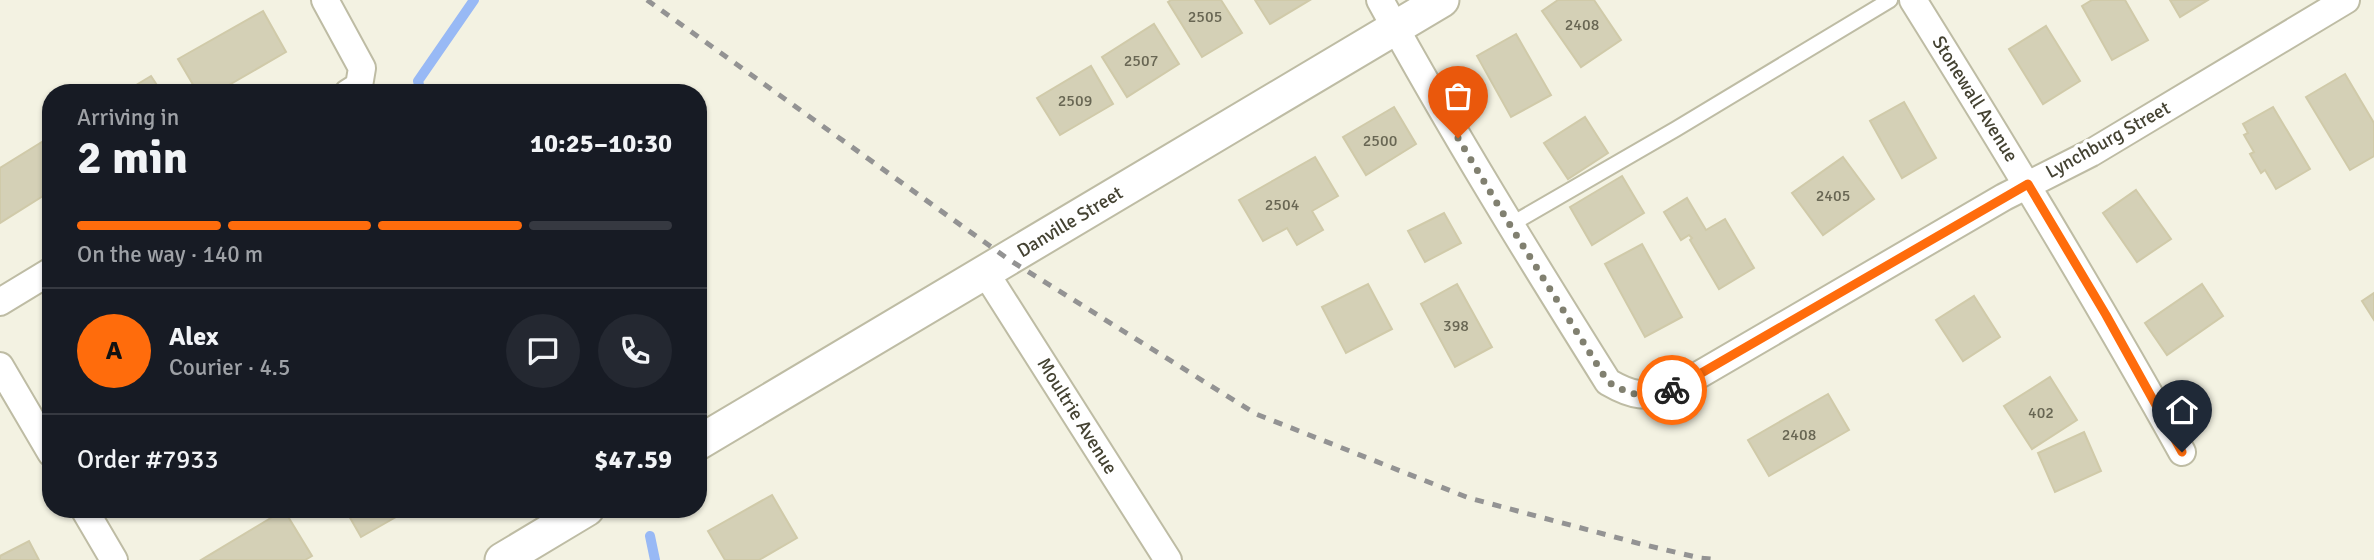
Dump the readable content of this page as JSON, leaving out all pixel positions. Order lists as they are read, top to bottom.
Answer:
{
  "streets": {
    "street": [
      "Stonewall Avenue",
      "Lynchburg Street",
      "Danville Street",
      "Moultrie Avenue"
    ]
  },
  "crossings": [
    ["Stonewall Avenue", "Lynchburg Street"],
    ["Danville Street", "Moultrie Avenue"]
  ],
  "house_numbers": [
    "2505",
    "2408",
    "2507",
    "2509",
    "2500",
    "2405",
    "2504",
    "398",
    "402",
    "2408"
  ],
  "page": {
    "heading": ["2 min", "Arriving in", "10:25–10:30"],
    "panel": [
      "Alex",
      "Courier · 4.5",
      "Order #7933",
      "$47.59"
    ],
    "bar": "On the way · 140 m",
    "round": "A"
  }
}
